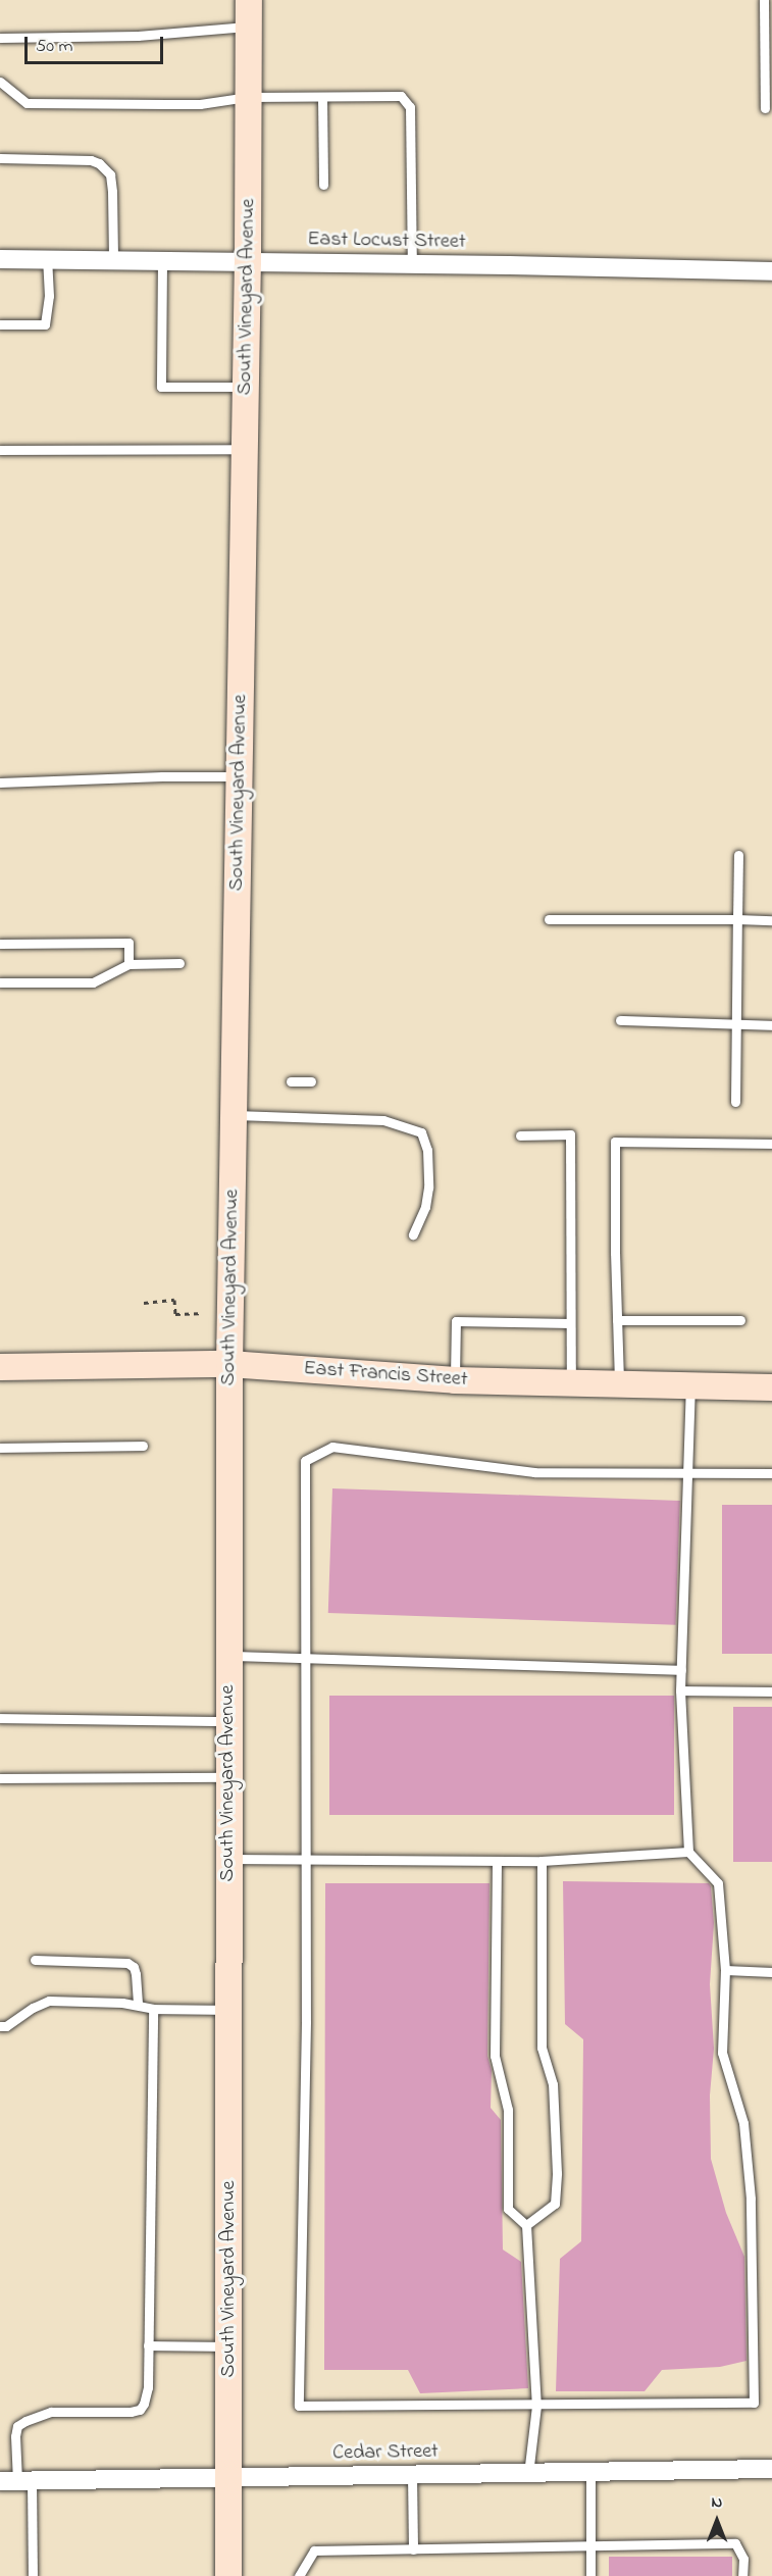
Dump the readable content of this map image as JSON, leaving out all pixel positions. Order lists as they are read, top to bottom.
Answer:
{
  "streets": {
    "main road": ["South Vineyard Avenue", "East Francis Street"],
    "street": ["East Locust Street", "Cedar Street"]
  },
  "crossings": [
    ["East Locust Street", "South Vineyard Avenue"],
    ["South Vineyard Avenue", "East Francis Street"],
    ["South Vineyard Avenue", "Cedar Street"]
  ],
  "scale_bar": "50 m",
  "north": "top"
}
